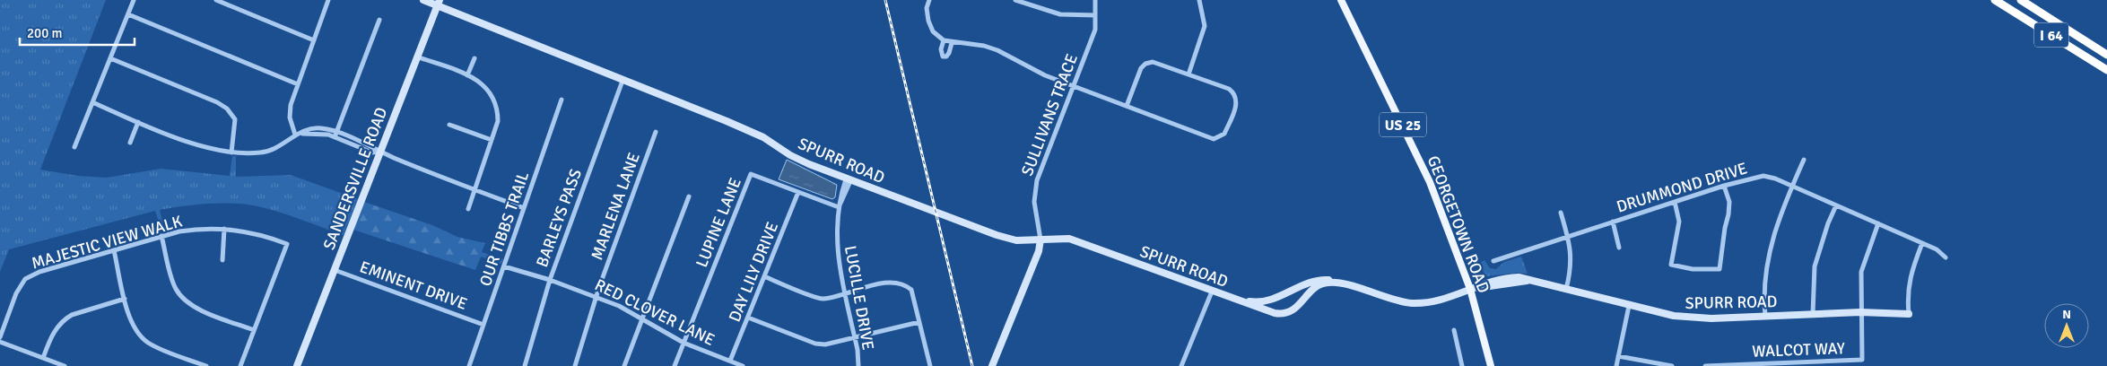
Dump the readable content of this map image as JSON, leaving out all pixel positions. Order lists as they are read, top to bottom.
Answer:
{
  "streets": {
    "highway": ["I 64"],
    "main road": ["US 25", "GEORGETOWN ROAD"],
    "street": [
      "SULLIVANS TRACE",
      "SPURR ROAD",
      "SANDERSVILLE ROAD",
      "DRUMMOND DRIVE",
      "MARLENA LANE",
      "BARLEYS PASS",
      "LUPINE LANE",
      "OUR TIBBS TRAIL",
      "MAJESTIC VIEW WALK",
      "DAY LILY DRIVE",
      "EMINENT DRIVE",
      "LUCILLE DRIVE",
      "RED CLOVER LANE",
      "WALCOT WAY"
    ]
  },
  "crossings": [
    ["SULLIVANS TRACE", "SPURR ROAD"],
    ["SPURR ROAD", "SANDERSVILLE ROAD"],
    ["SPURR ROAD", "BARLEYS PASS"],
    ["SPURR ROAD", "GEORGETOWN ROAD"],
    ["SPURR ROAD", "LUCILLE DRIVE"],
    ["SPURR ROAD", "WALCOT WAY"],
    ["SANDERSVILLE ROAD", "EMINENT DRIVE"],
    ["DRUMMOND DRIVE", "WALCOT WAY"],
    ["MARLENA LANE", "RED CLOVER LANE"],
    ["BARLEYS PASS", "RED CLOVER LANE"],
    ["LUPINE LANE", "DAY LILY DRIVE"],
    ["LUPINE LANE", "LUCILLE DRIVE"],
    ["LUPINE LANE", "RED CLOVER LANE"],
    ["OUR TIBBS TRAIL", "EMINENT DRIVE"],
    ["OUR TIBBS TRAIL", "RED CLOVER LANE"],
    ["DAY LILY DRIVE", "RED CLOVER LANE"]
  ],
  "scale_bar": "200 m",
  "north": "top"
}
